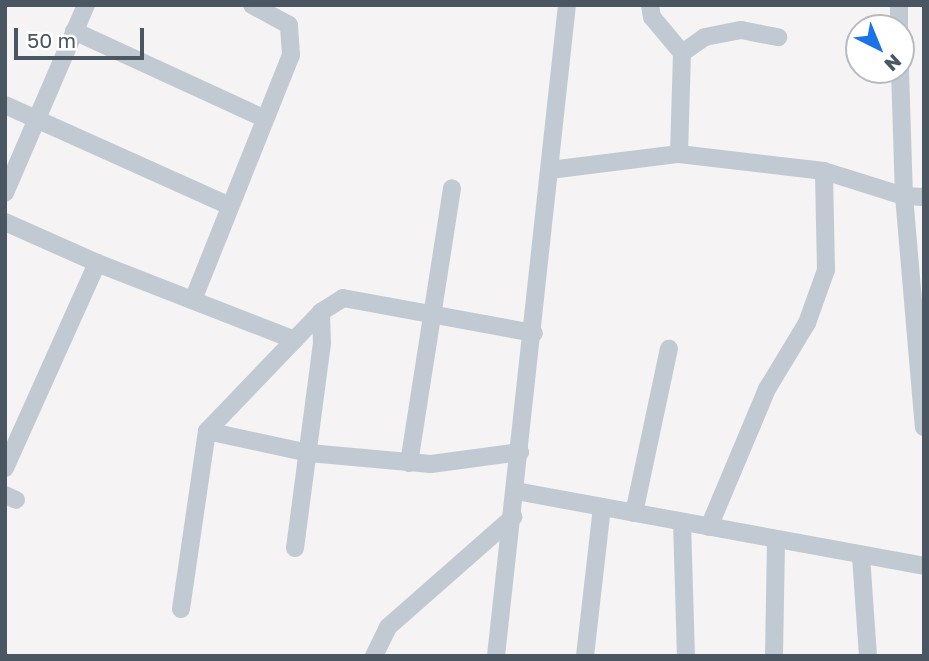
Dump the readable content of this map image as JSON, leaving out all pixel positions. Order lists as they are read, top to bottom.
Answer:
{
  "scale_bar": "50 m",
  "north": "bottom right"
}
